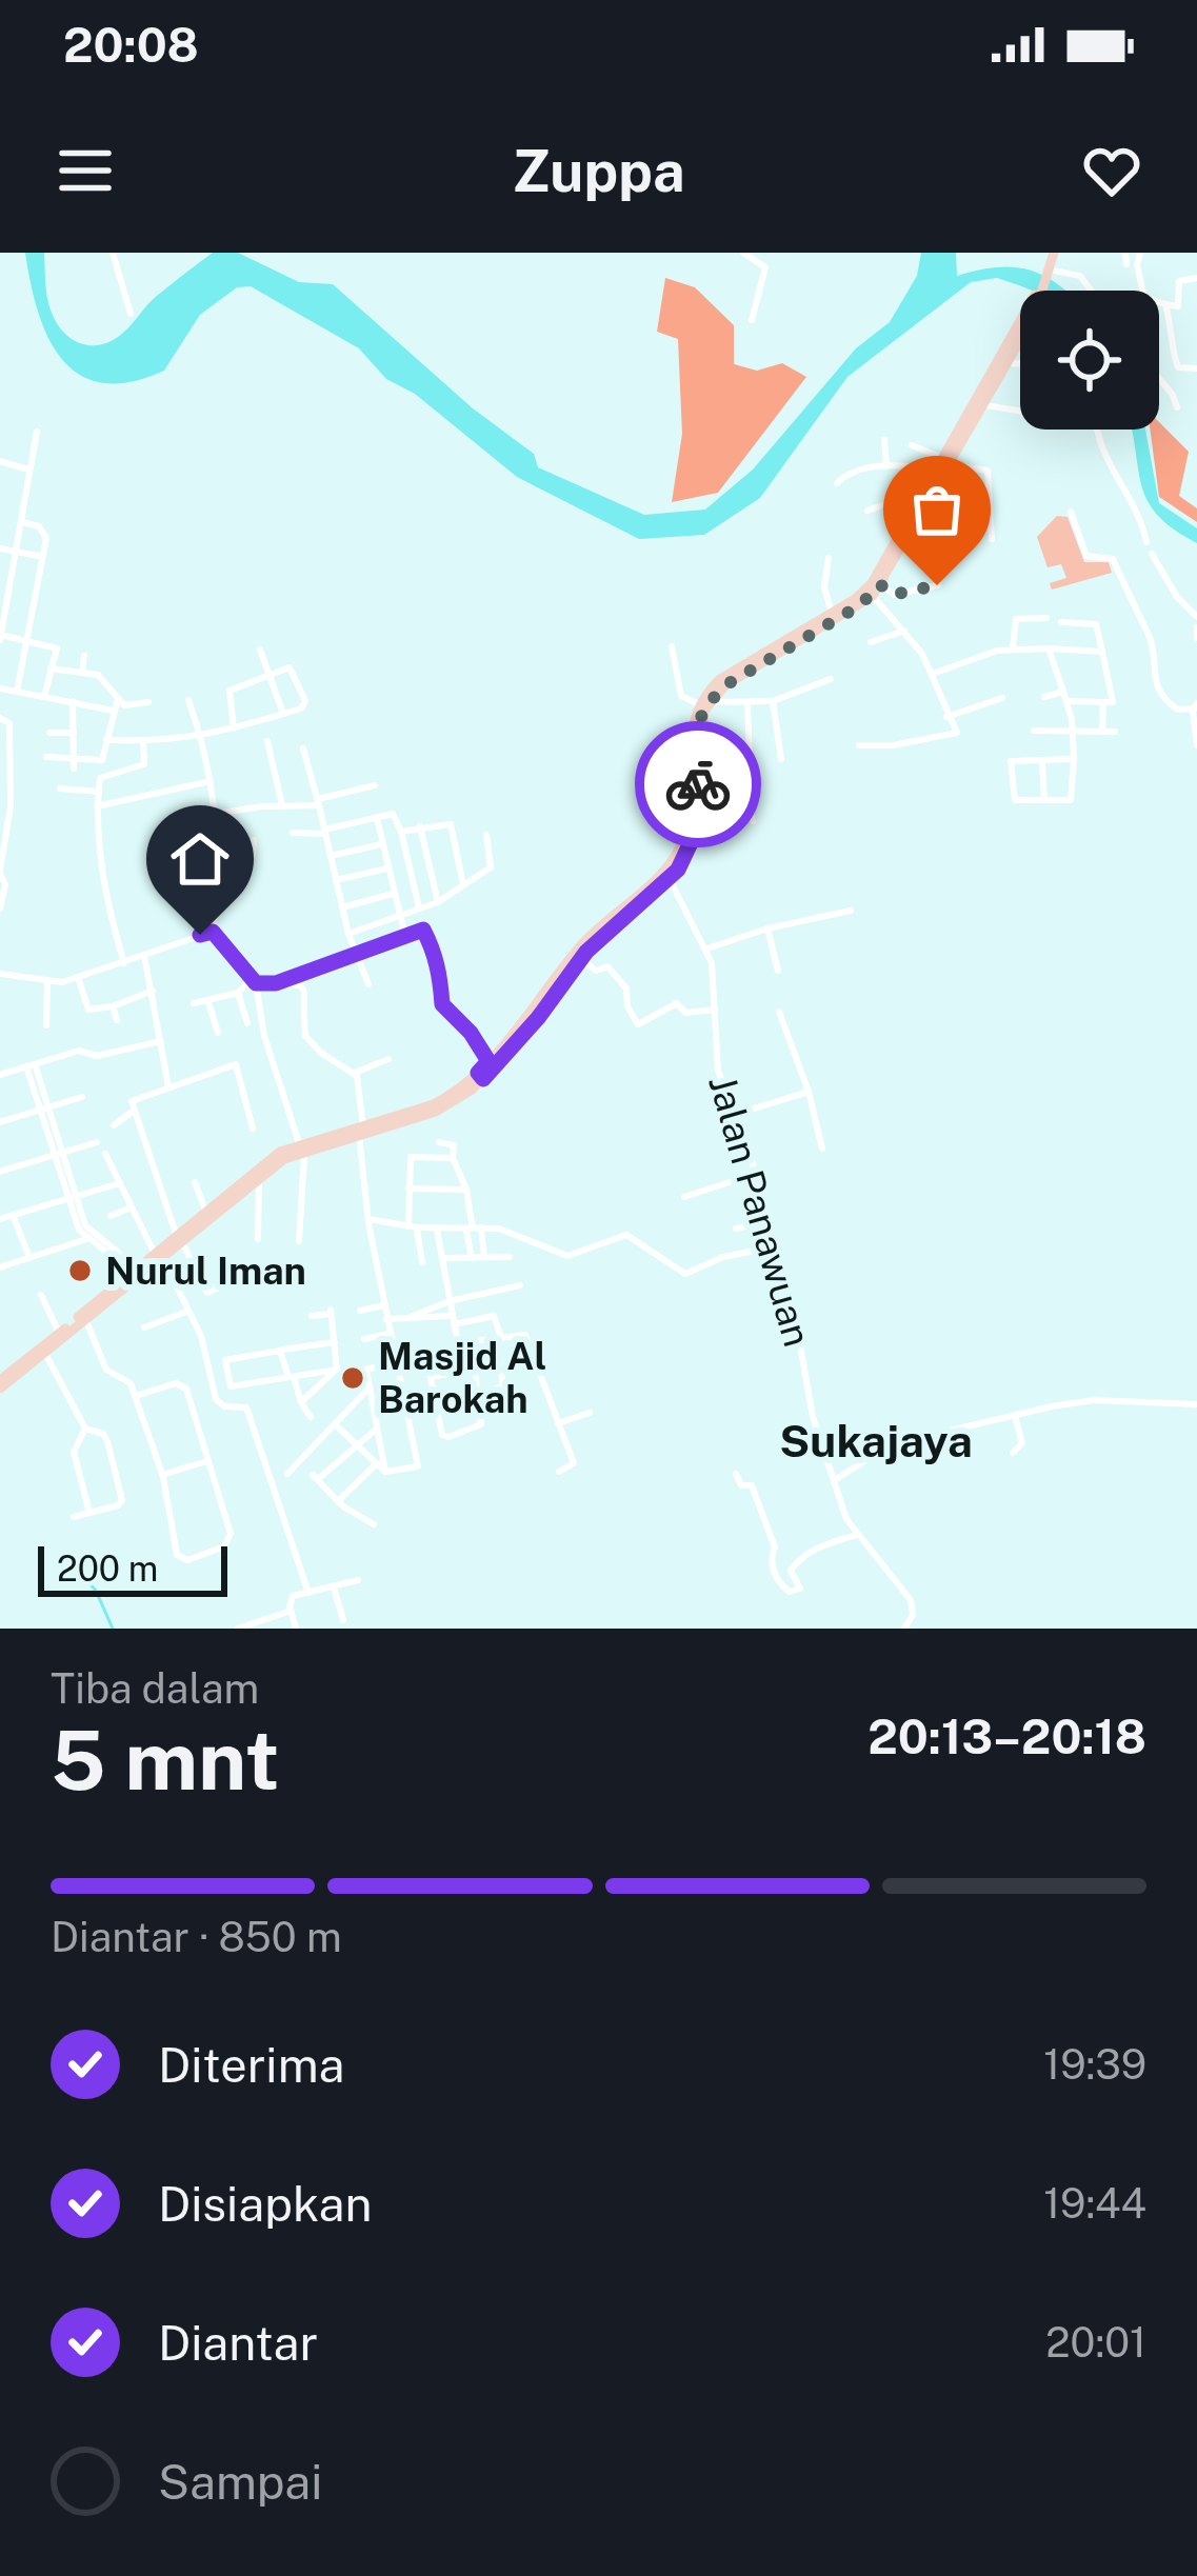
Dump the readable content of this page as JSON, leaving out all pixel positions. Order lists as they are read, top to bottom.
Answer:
{
  "streets": {
    "street": ["Jalan Panawuan"]
  },
  "districts": ["Sukajaya"],
  "places": ["Nurul Iman", "Masjid Al Barokah"],
  "scale_bar": "200 m",
  "page": {
    "status": "20:08",
    "header": "Zuppa",
    "scale": "200 m",
    "heading": ["5 mnt", "Tiba dalam", "20:13–20:18"],
    "bar": "Diantar · 850 m",
    "list": [
      ["Diterima", "19:39"],
      ["Disiapkan", "19:44"],
      ["Diantar", "20:01"],
      "Sampai"
    ]
  }
}
